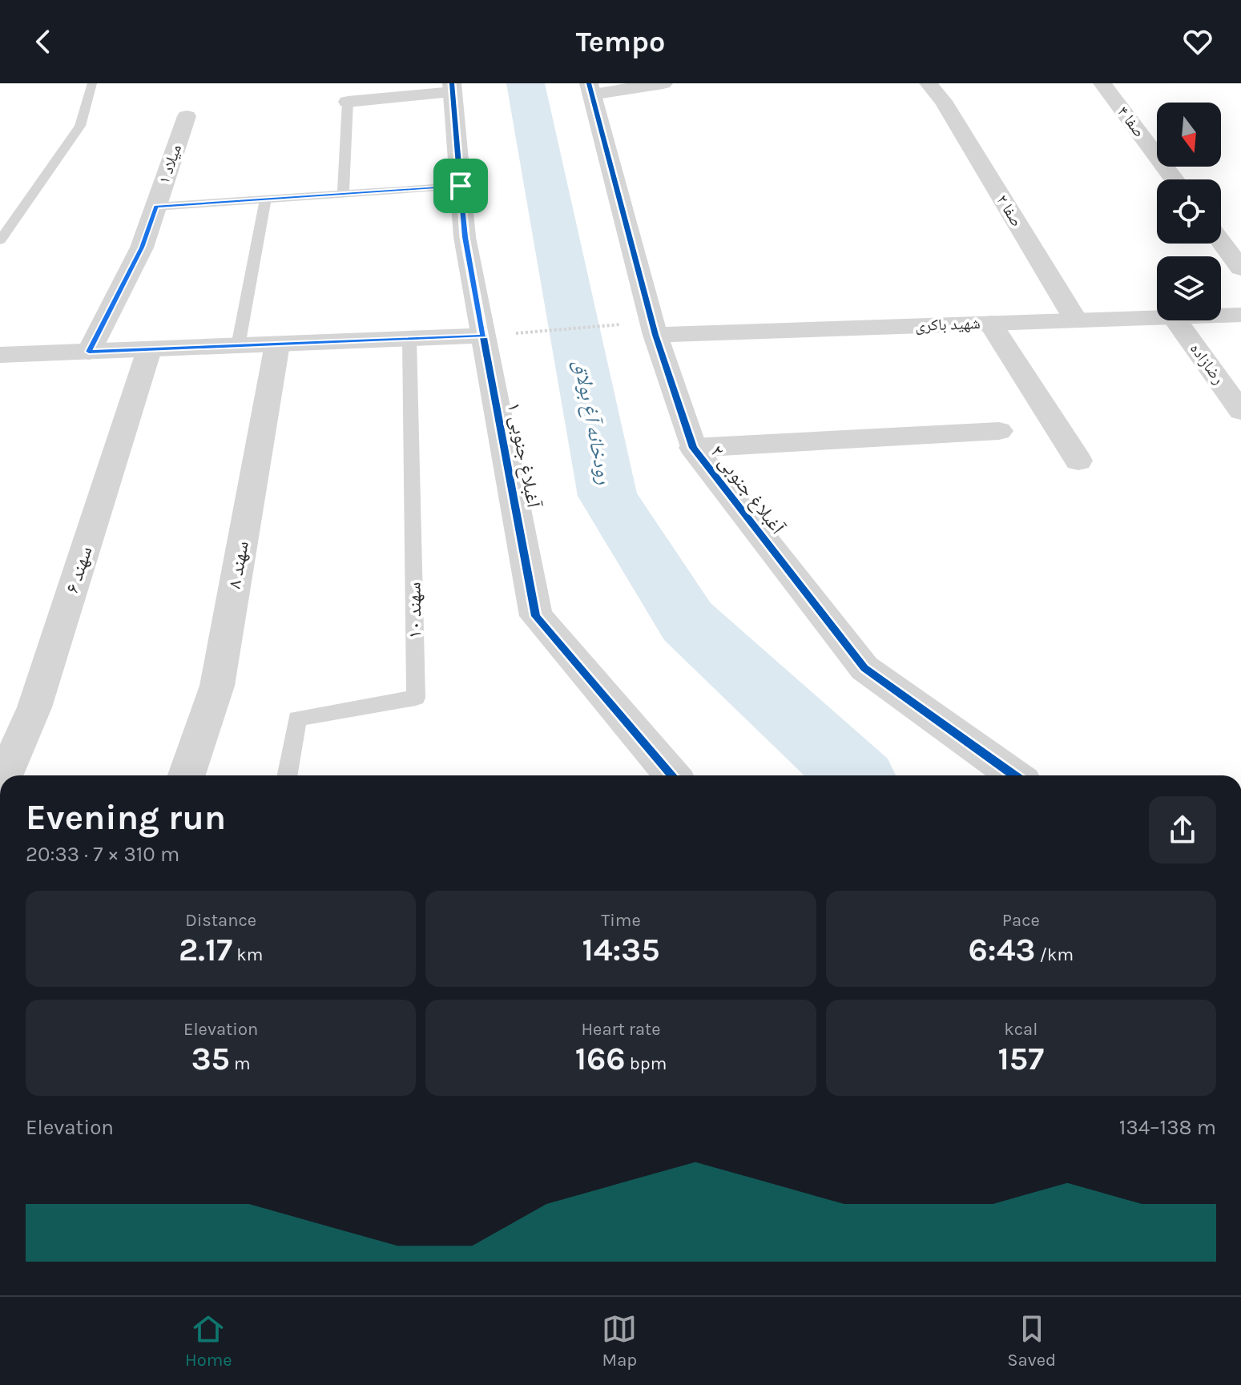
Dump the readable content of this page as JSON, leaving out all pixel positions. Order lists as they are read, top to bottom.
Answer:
{
  "streets": {
    "street": [
      "صفا ۴",
      "میلاد ۱",
      "صفا ۲",
      "شهید باکری",
      "رضازاده",
      "آغبلاغ جنوبی ۱",
      "آغبلاغ جنوبی ۲",
      "سهند ۸",
      "سهند ۶"
    ],
    "lane": ["سهند ۱۰"]
  },
  "crossings": [
    ["صفا ۲", "شهید باکری"],
    ["شهید باکری", "آغبلاغ جنوبی ۲"]
  ],
  "water": ["رودخانه آغ بولاق"],
  "north": "bottom",
  "page": {
    "header": "Tempo",
    "heading": ["Evening run", "20:33 · 7 × 310 m"],
    "stats": [
      ["Distance", "2.17 km"],
      ["Time", "14:35"],
      ["Pace", "6:43 /km"],
      ["Elevation", "35 m"],
      ["Heart rate", "166 bpm"],
      ["kcal", "157"]
    ],
    "chart": ["Elevation", "134–138 m"],
    "tabs": ["Home", "Map", "Saved"]
  }
}
